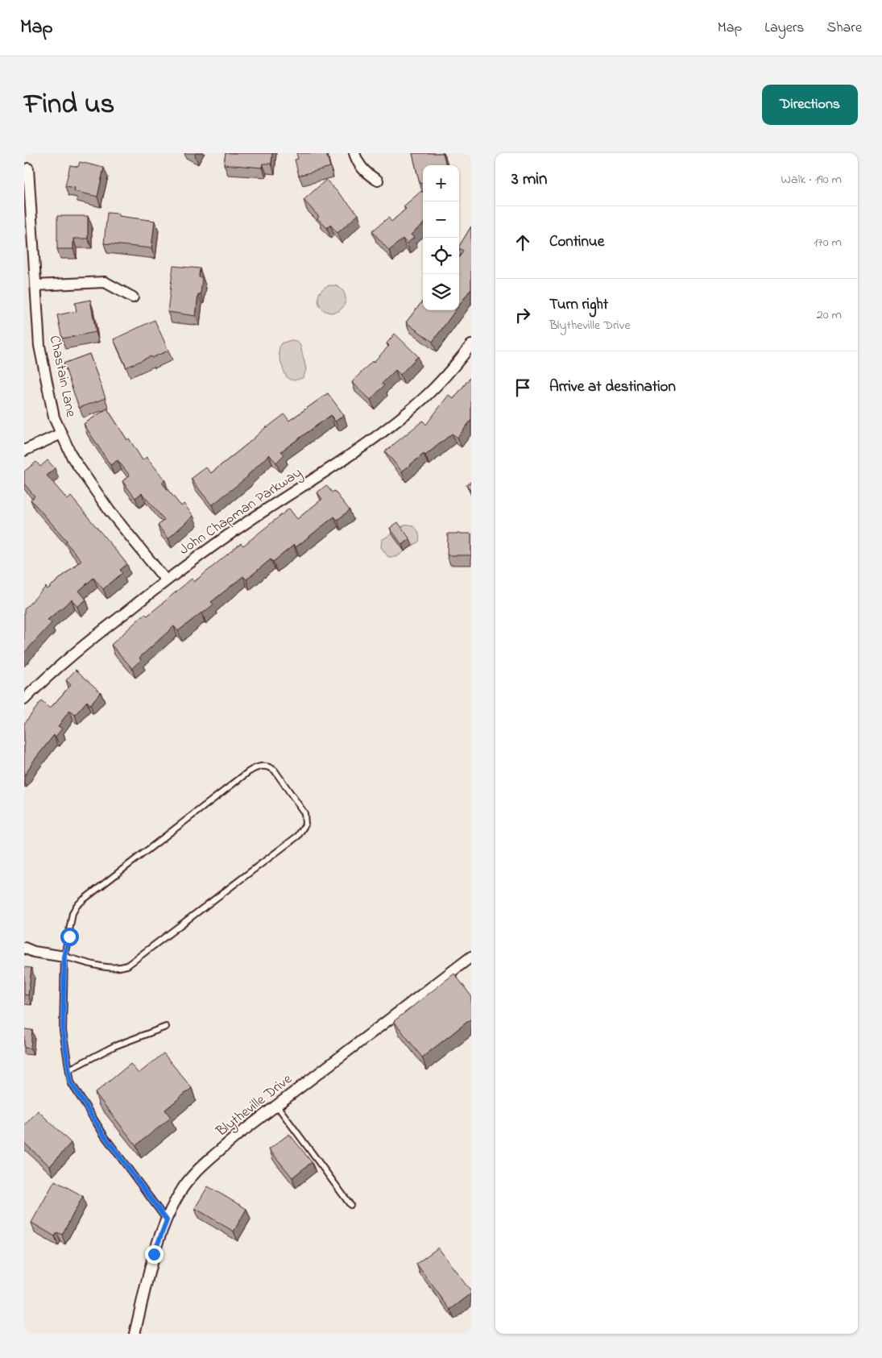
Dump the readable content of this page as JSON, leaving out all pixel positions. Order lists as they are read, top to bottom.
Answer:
{
  "streets": {
    "street": ["Chastain Lane", "John Chapman Parkway", "Blytheville Drive"]
  },
  "crossings": [
    ["Chastain Lane", "John Chapman Parkway"]
  ],
  "page": {
    "header": "Map",
    "nav": ["Map", "Layers", "Share"],
    "title": "Find us",
    "buttons": "Directions",
    "heading": ["3 min", "Walk · 190 m"],
    "map_buttons": ["+", "−"],
    "list": [
      ["Continue", "170 m"],
      ["Turn right", "Blytheville Drive", "20 m"],
      "Arrive at destination"
    ]
  }
}
